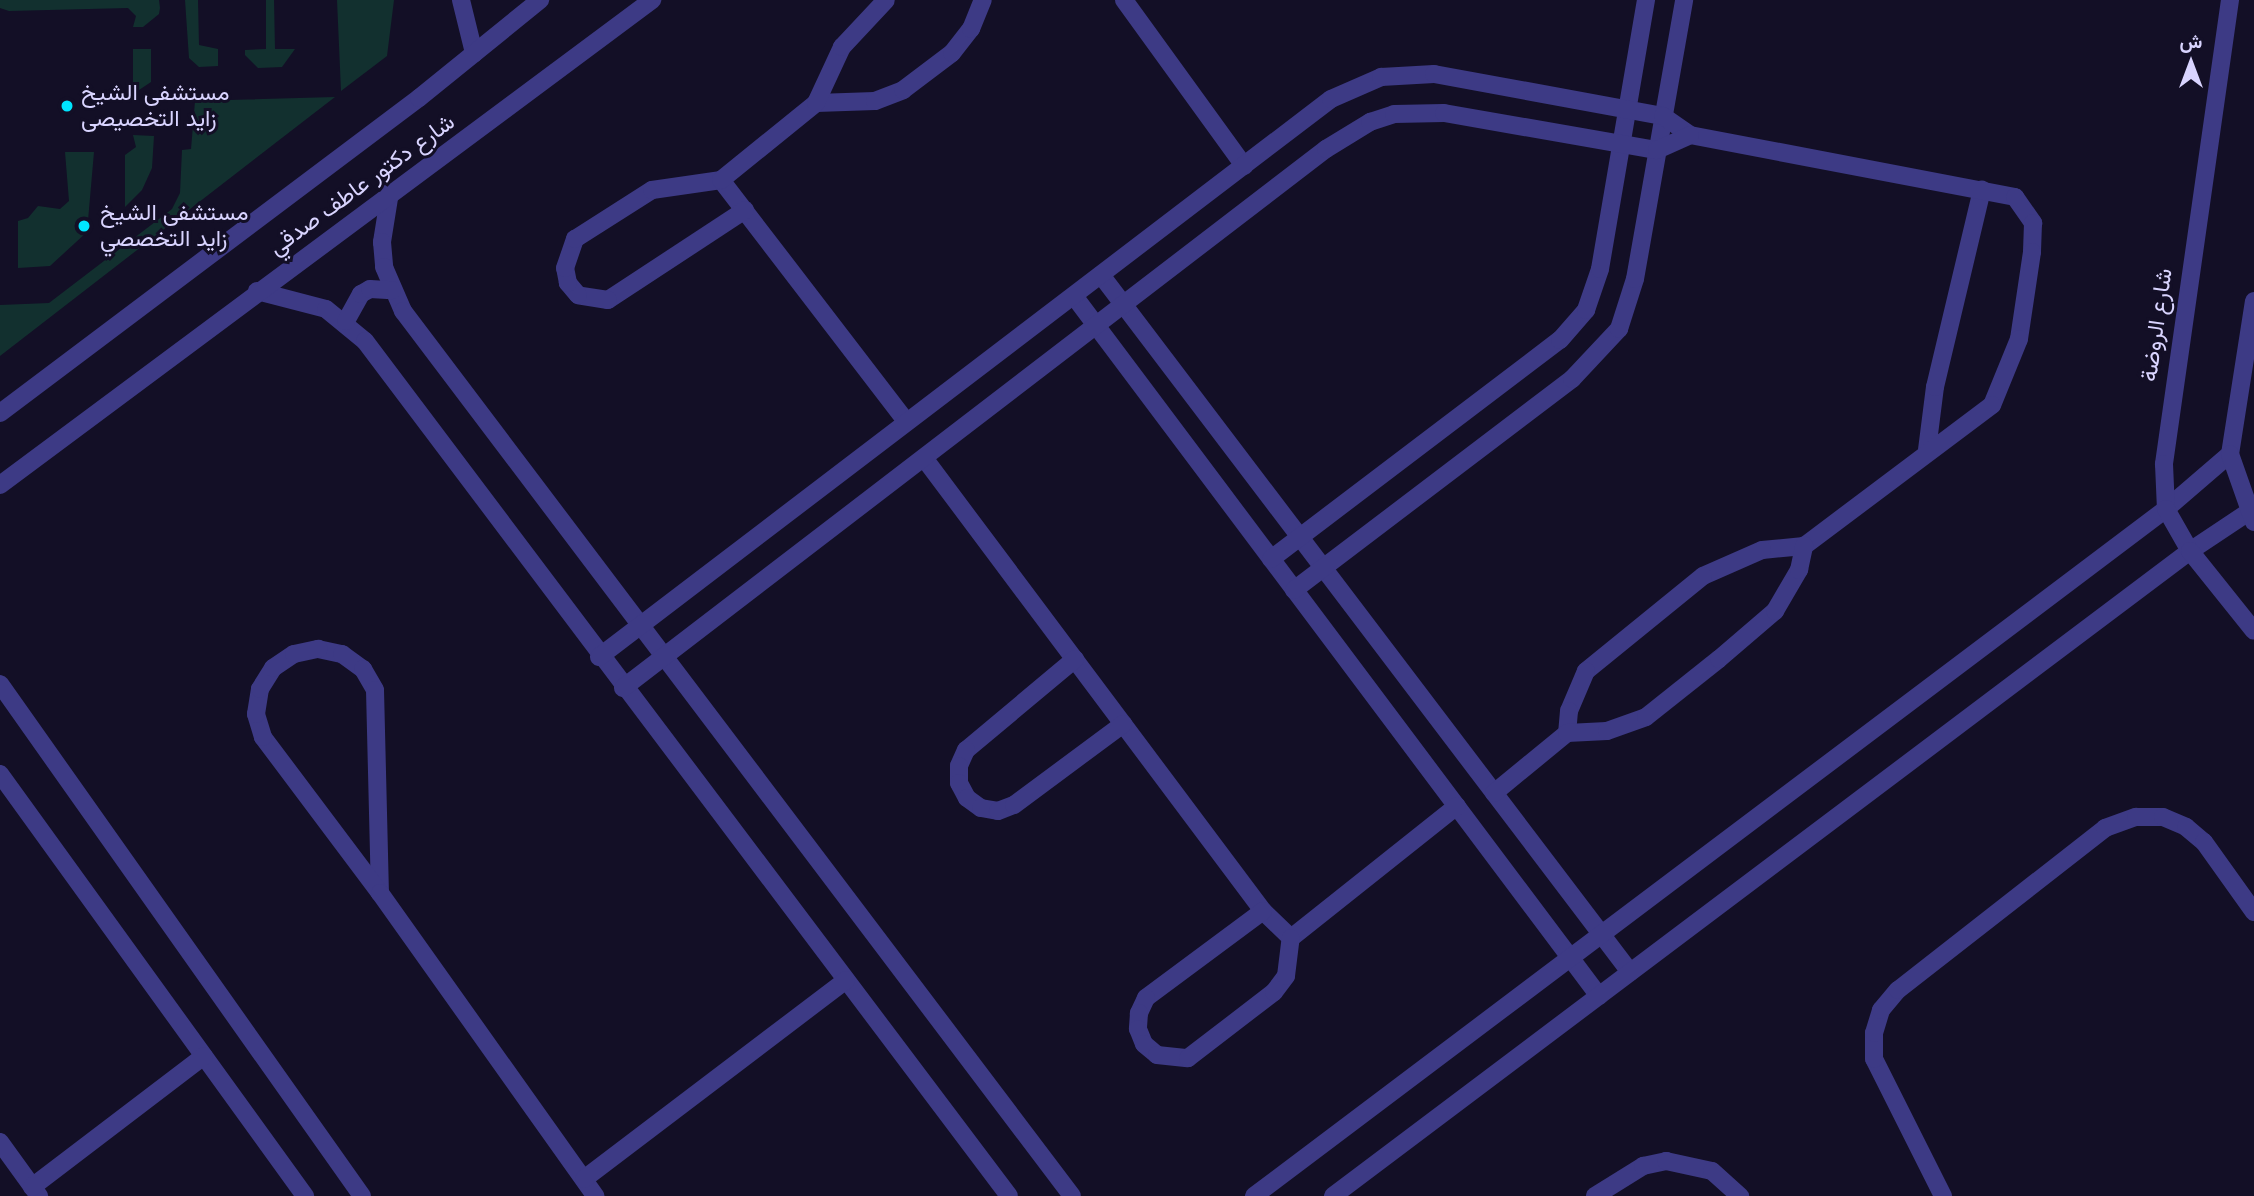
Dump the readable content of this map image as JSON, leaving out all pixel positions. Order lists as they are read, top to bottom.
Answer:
{
  "streets": {
    "street": ["شارع دكتور عاطف صدقي", "شارع الروضة"]
  },
  "places": ["مستشفى الشيخ زايد التخصيصى", "مستشفى الشيخ زايد التخصصي"],
  "north": "top"
}
